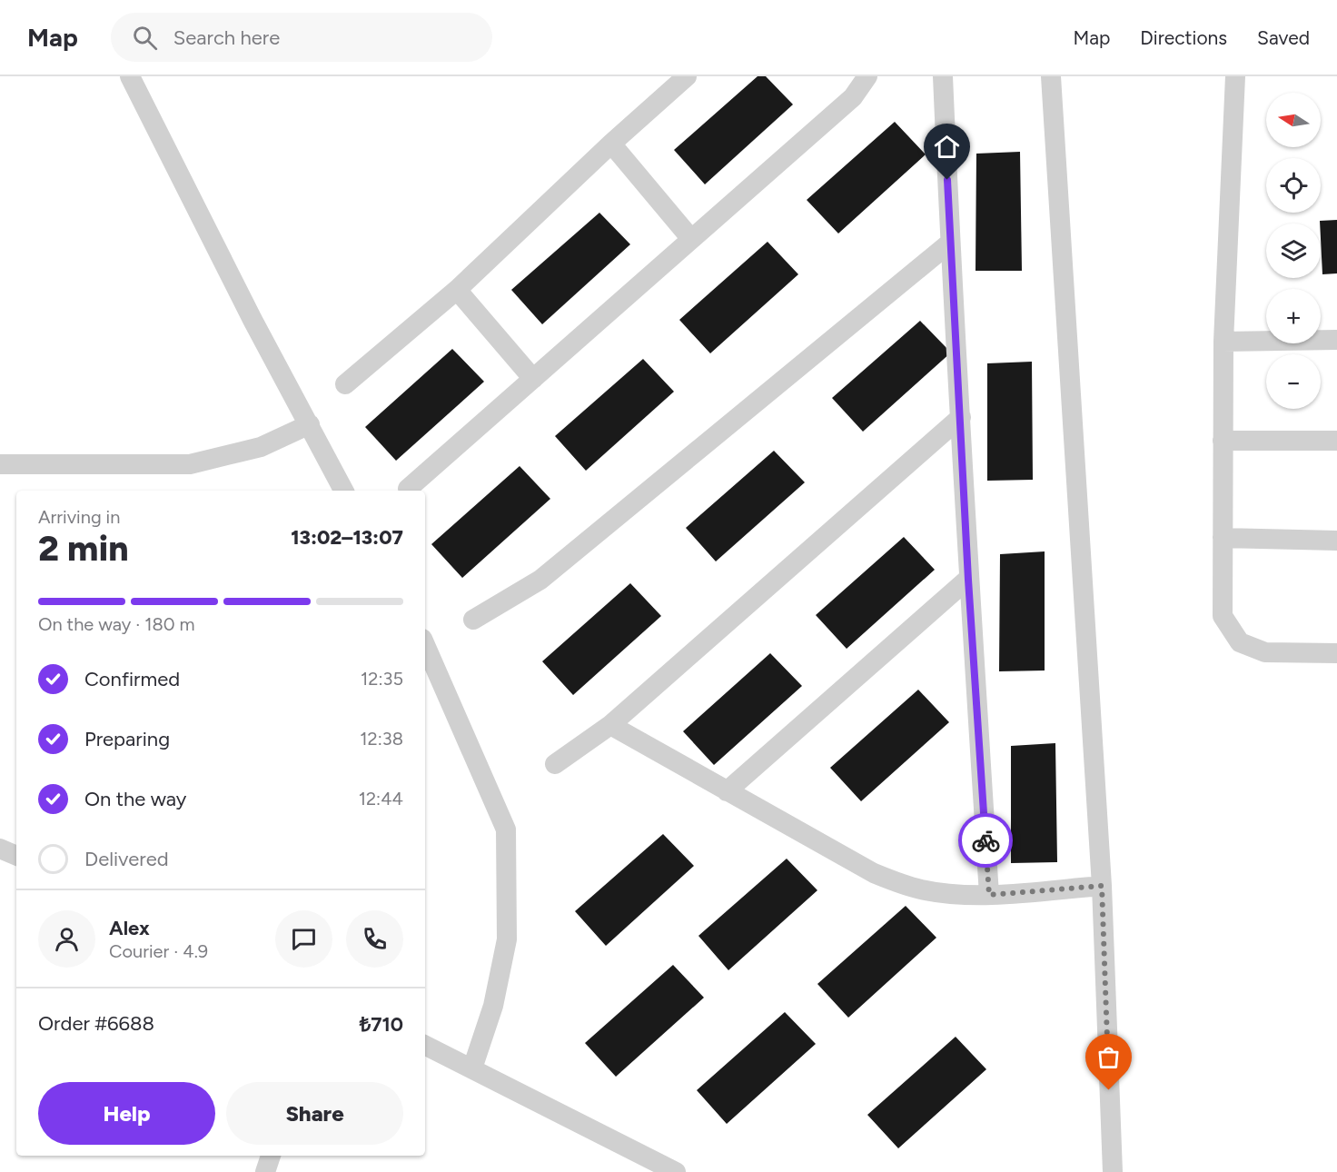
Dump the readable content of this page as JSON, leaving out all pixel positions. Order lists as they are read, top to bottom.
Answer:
{
  "north": "left",
  "page": {
    "header": "Map",
    "search": "Search here",
    "nav": ["Map", "Directions", "Saved"],
    "map_buttons": ["+", "−"],
    "heading": ["2 min", "Arriving in", "13:02–13:07"],
    "panel": [
      "Alex",
      "Courier · 4.9",
      "Order #6688",
      "₺710"
    ],
    "bar": "On the way · 180 m",
    "list": [
      ["Confirmed", "12:35"],
      ["Preparing", "12:38"],
      ["On the way", "12:44"],
      "Delivered"
    ],
    "buttons": ["Help", "Share"]
  }
}
